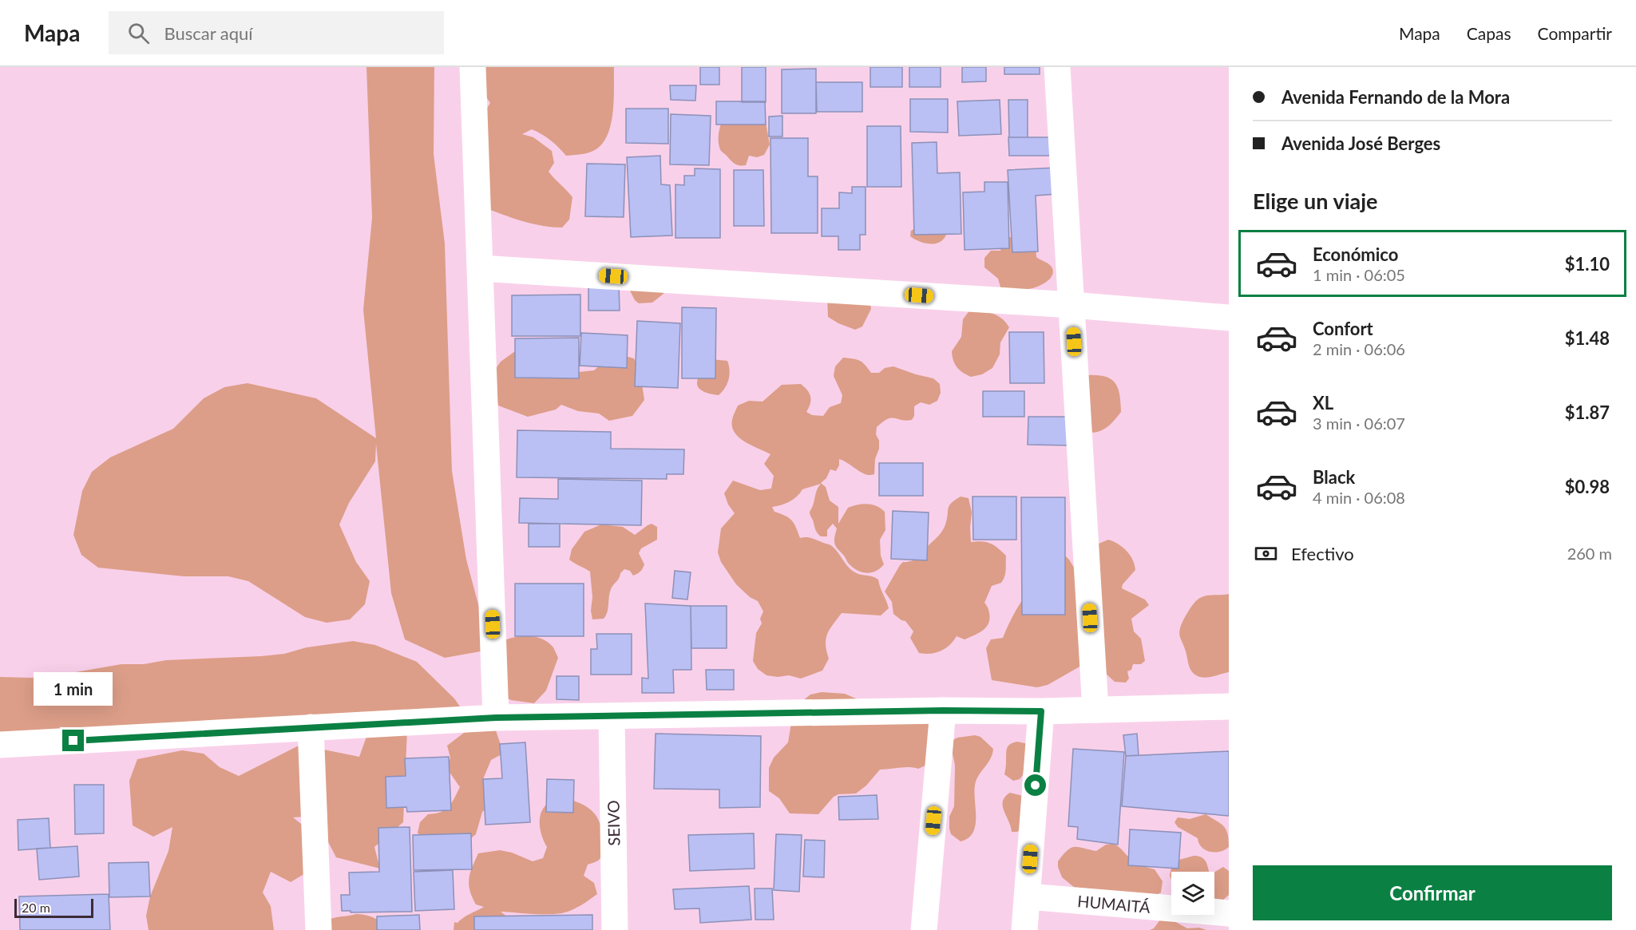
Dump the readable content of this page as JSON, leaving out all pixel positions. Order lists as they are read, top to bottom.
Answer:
{
  "streets": {
    "street": ["SEIVO", "HUMAITÁ"]
  },
  "scale_bar": "20 m",
  "page": {
    "header": "Mapa",
    "search": "Buscar aquí",
    "nav": ["Mapa", "Capas", "Compartir"],
    "banner": ["Avenida Fernando de la Mora", "Avenida José Berges"],
    "heading": "Elige un viaje",
    "list": [
      {
        "name": "Económico",
        "note": "1 min · 06:05",
        "value": "$1.10"
      },
      {
        "name": "Confort",
        "note": "2 min · 06:06",
        "value": "$1.48"
      },
      {
        "name": "XL",
        "note": "3 min · 06:07",
        "value": "$1.87"
      },
      {
        "name": "Black",
        "note": "4 min · 06:08",
        "value": "$0.98"
      }
    ],
    "pay": ["Efectivo", "260 m"],
    "bubble": "1 min",
    "buttons": "Confirmar",
    "scale": "20 m"
  }
}
